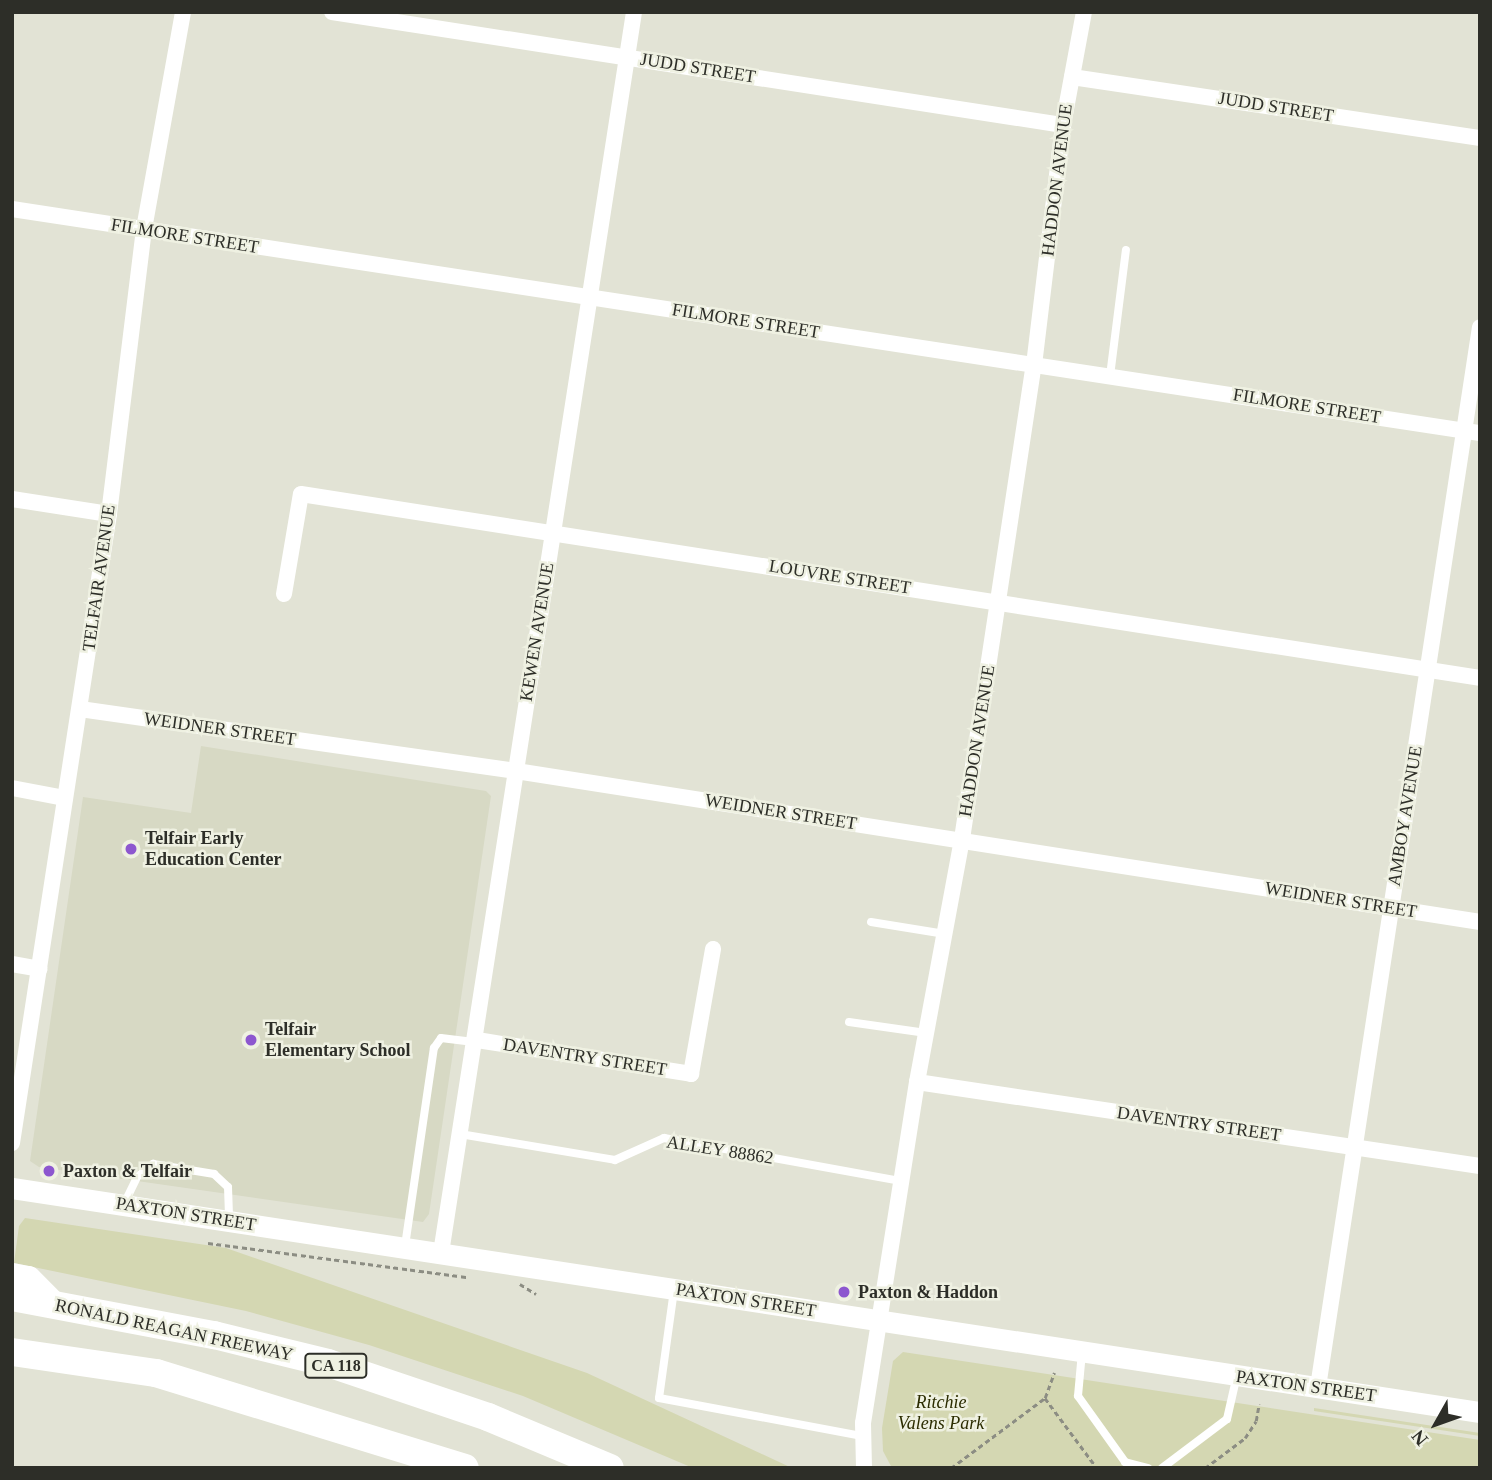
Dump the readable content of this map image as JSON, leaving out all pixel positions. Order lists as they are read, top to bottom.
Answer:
{
  "streets": {
    "highway": ["RONALD REAGAN FREEWAY", "CA 118"],
    "street": [
      "JUDD STREET",
      "HADDON AVENUE",
      "FILMORE STREET",
      "LOUVRE STREET",
      "TELFAIR AVENUE",
      "KEWEN AVENUE",
      "WEIDNER STREET",
      "AMBOY AVENUE",
      "DAVENTRY STREET",
      "PAXTON STREET"
    ],
    "lane": ["ALLEY 88862"]
  },
  "crossings": [
    ["JUDD STREET", "HADDON AVENUE"],
    ["JUDD STREET", "KEWEN AVENUE"],
    ["HADDON AVENUE", "FILMORE STREET"],
    ["HADDON AVENUE", "LOUVRE STREET"],
    ["HADDON AVENUE", "WEIDNER STREET"],
    ["HADDON AVENUE", "DAVENTRY STREET"],
    ["HADDON AVENUE", "ALLEY 88862"],
    ["HADDON AVENUE", "PAXTON STREET"],
    ["FILMORE STREET", "TELFAIR AVENUE"],
    ["FILMORE STREET", "KEWEN AVENUE"],
    ["FILMORE STREET", "AMBOY AVENUE"],
    ["LOUVRE STREET", "KEWEN AVENUE"],
    ["LOUVRE STREET", "AMBOY AVENUE"],
    ["TELFAIR AVENUE", "WEIDNER STREET"],
    ["KEWEN AVENUE", "WEIDNER STREET"],
    ["KEWEN AVENUE", "DAVENTRY STREET"],
    ["KEWEN AVENUE", "ALLEY 88862"],
    ["KEWEN AVENUE", "PAXTON STREET"],
    ["WEIDNER STREET", "AMBOY AVENUE"],
    ["AMBOY AVENUE", "DAVENTRY STREET"],
    ["AMBOY AVENUE", "PAXTON STREET"]
  ],
  "parks": ["Ritchie Valens Park"],
  "places": [
    "Telfair Early Education Center",
    "Telfair Elementary School",
    "Paxton & Telfair",
    "Paxton & Haddon"
  ],
  "north": "bottom left"
}
